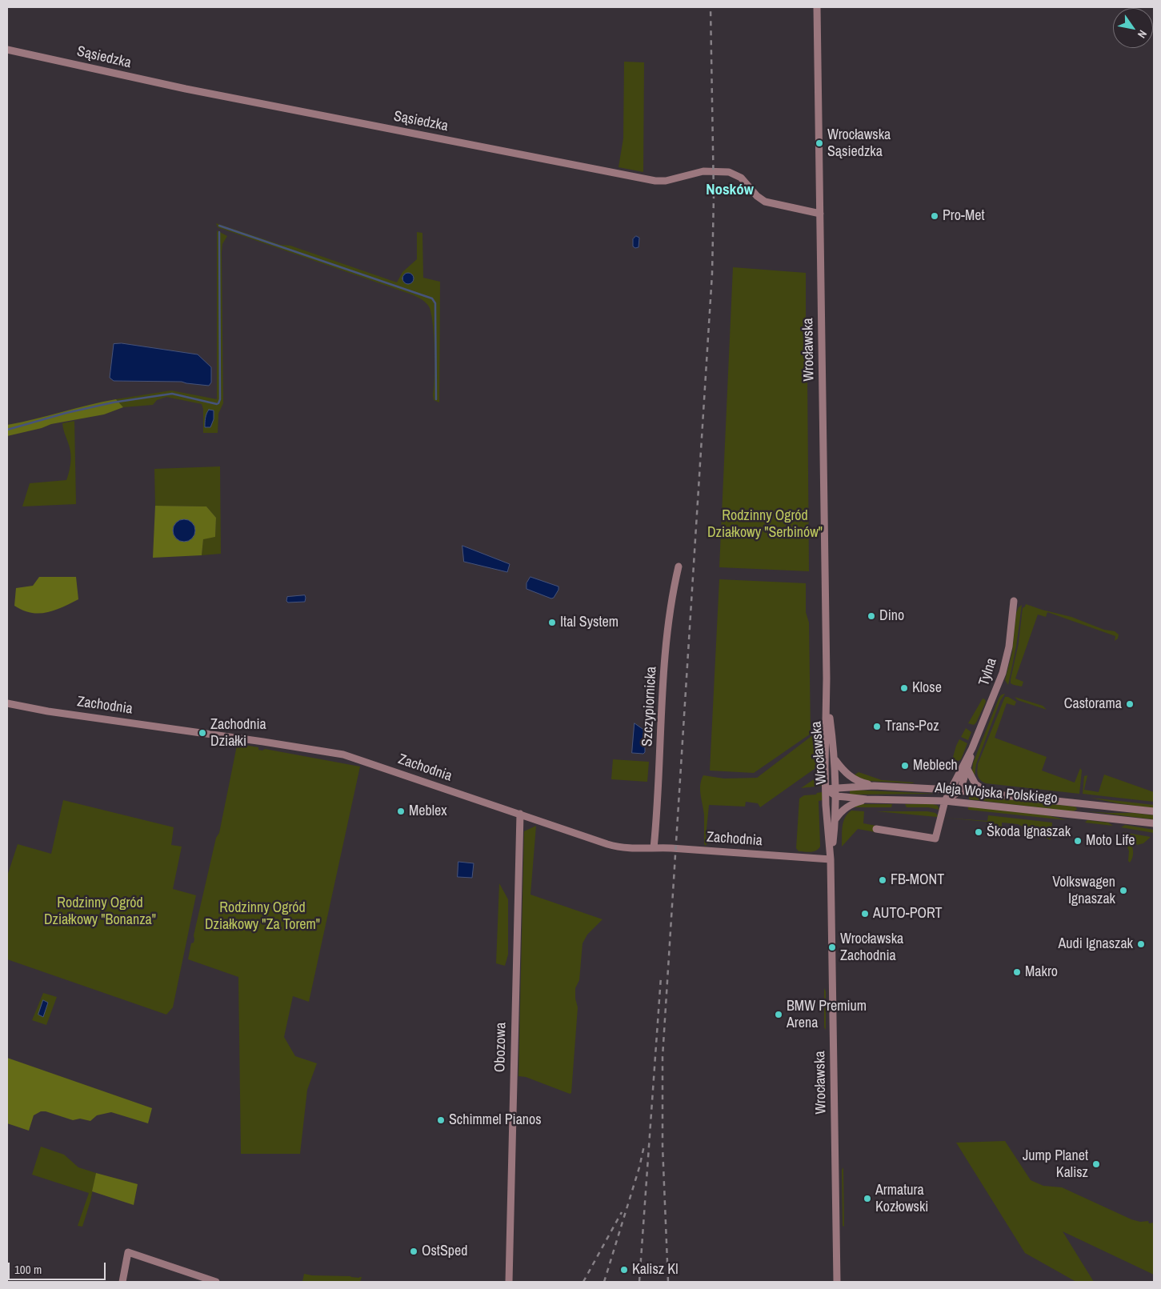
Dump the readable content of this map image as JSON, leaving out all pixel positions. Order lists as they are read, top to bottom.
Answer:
{
  "streets": {
    "street": [
      "Sąsiedzka",
      "Wrocławska",
      "Tylna",
      "Zachodnia",
      "Szczypiornicka",
      "Aleja Wojska Polskiego",
      "Obozowa"
    ]
  },
  "crossings": [
    ["Sąsiedzka", "Wrocławska"],
    ["Wrocławska", "Zachodnia"],
    ["Wrocławska", "Aleja Wojska Polskiego"],
    ["Tylna", "Aleja Wojska Polskiego"],
    ["Zachodnia", "Szczypiornicka"],
    ["Zachodnia", "Obozowa"]
  ],
  "districts": ["Nosków"],
  "parks": ["Rodzinny Ogród Działkowy \"Serbinów\"", "Rodzinny Ogród Działkowy \"Bonanza\"", "Rodzinny Ogród Działkowy \"Za Torem\""],
  "places": [
    "Wrocławska Sąsiedzka",
    "Pro-Met",
    "Dino",
    "Ital System",
    "Klose",
    "Castorama",
    "Trans-Poz",
    "Zachodnia Działki",
    "Meblech",
    "Meblex",
    "Škoda Ignaszak",
    "Moto Life",
    "FB-MONT",
    "Volkswagen Ignaszak",
    "AUTO-PORT",
    "Audi Ignaszak",
    "Wrocławska Zachodnia",
    "Makro",
    "BMW Premium Arena",
    "Schimmel Pianos",
    "Jump Planet Kalisz",
    "Armatura Kozłowski",
    "OstSped",
    "Kalisz Kl"
  ],
  "scale_bar": "100 m",
  "north": "bottom right"
}
